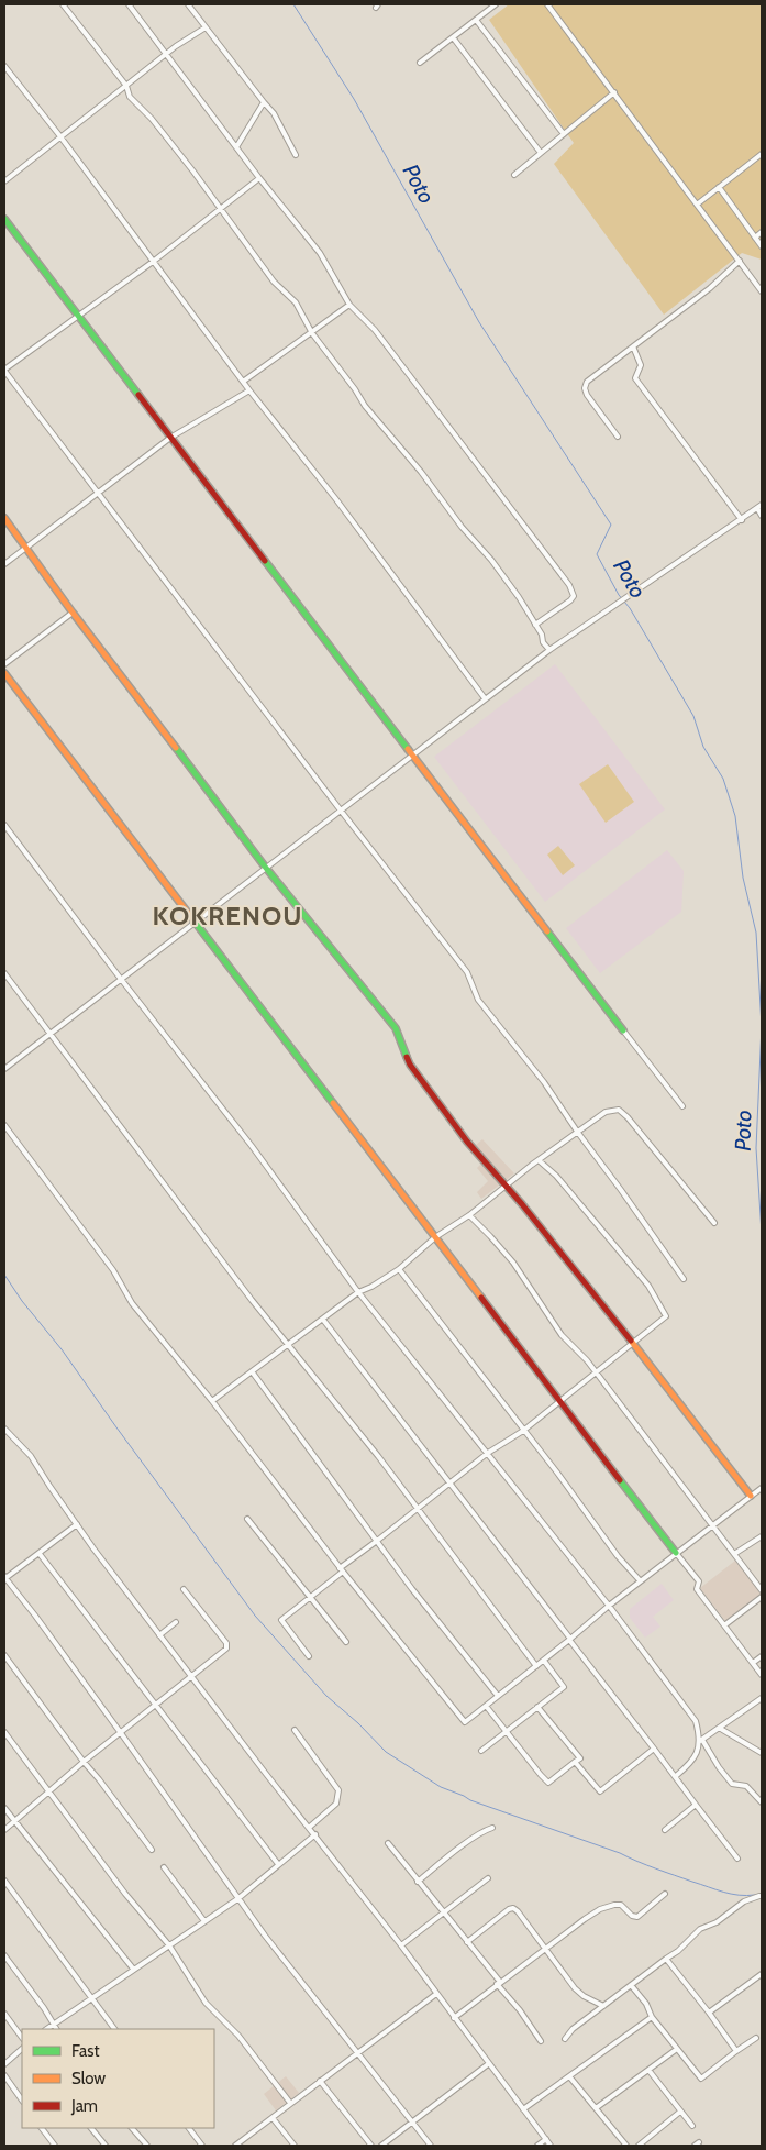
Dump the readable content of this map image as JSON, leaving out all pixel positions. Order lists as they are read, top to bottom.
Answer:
{
  "districts": ["KOKRENOU"],
  "water": ["Poto"],
  "legend": ["Fast", "Slow", "Jam"]
}
